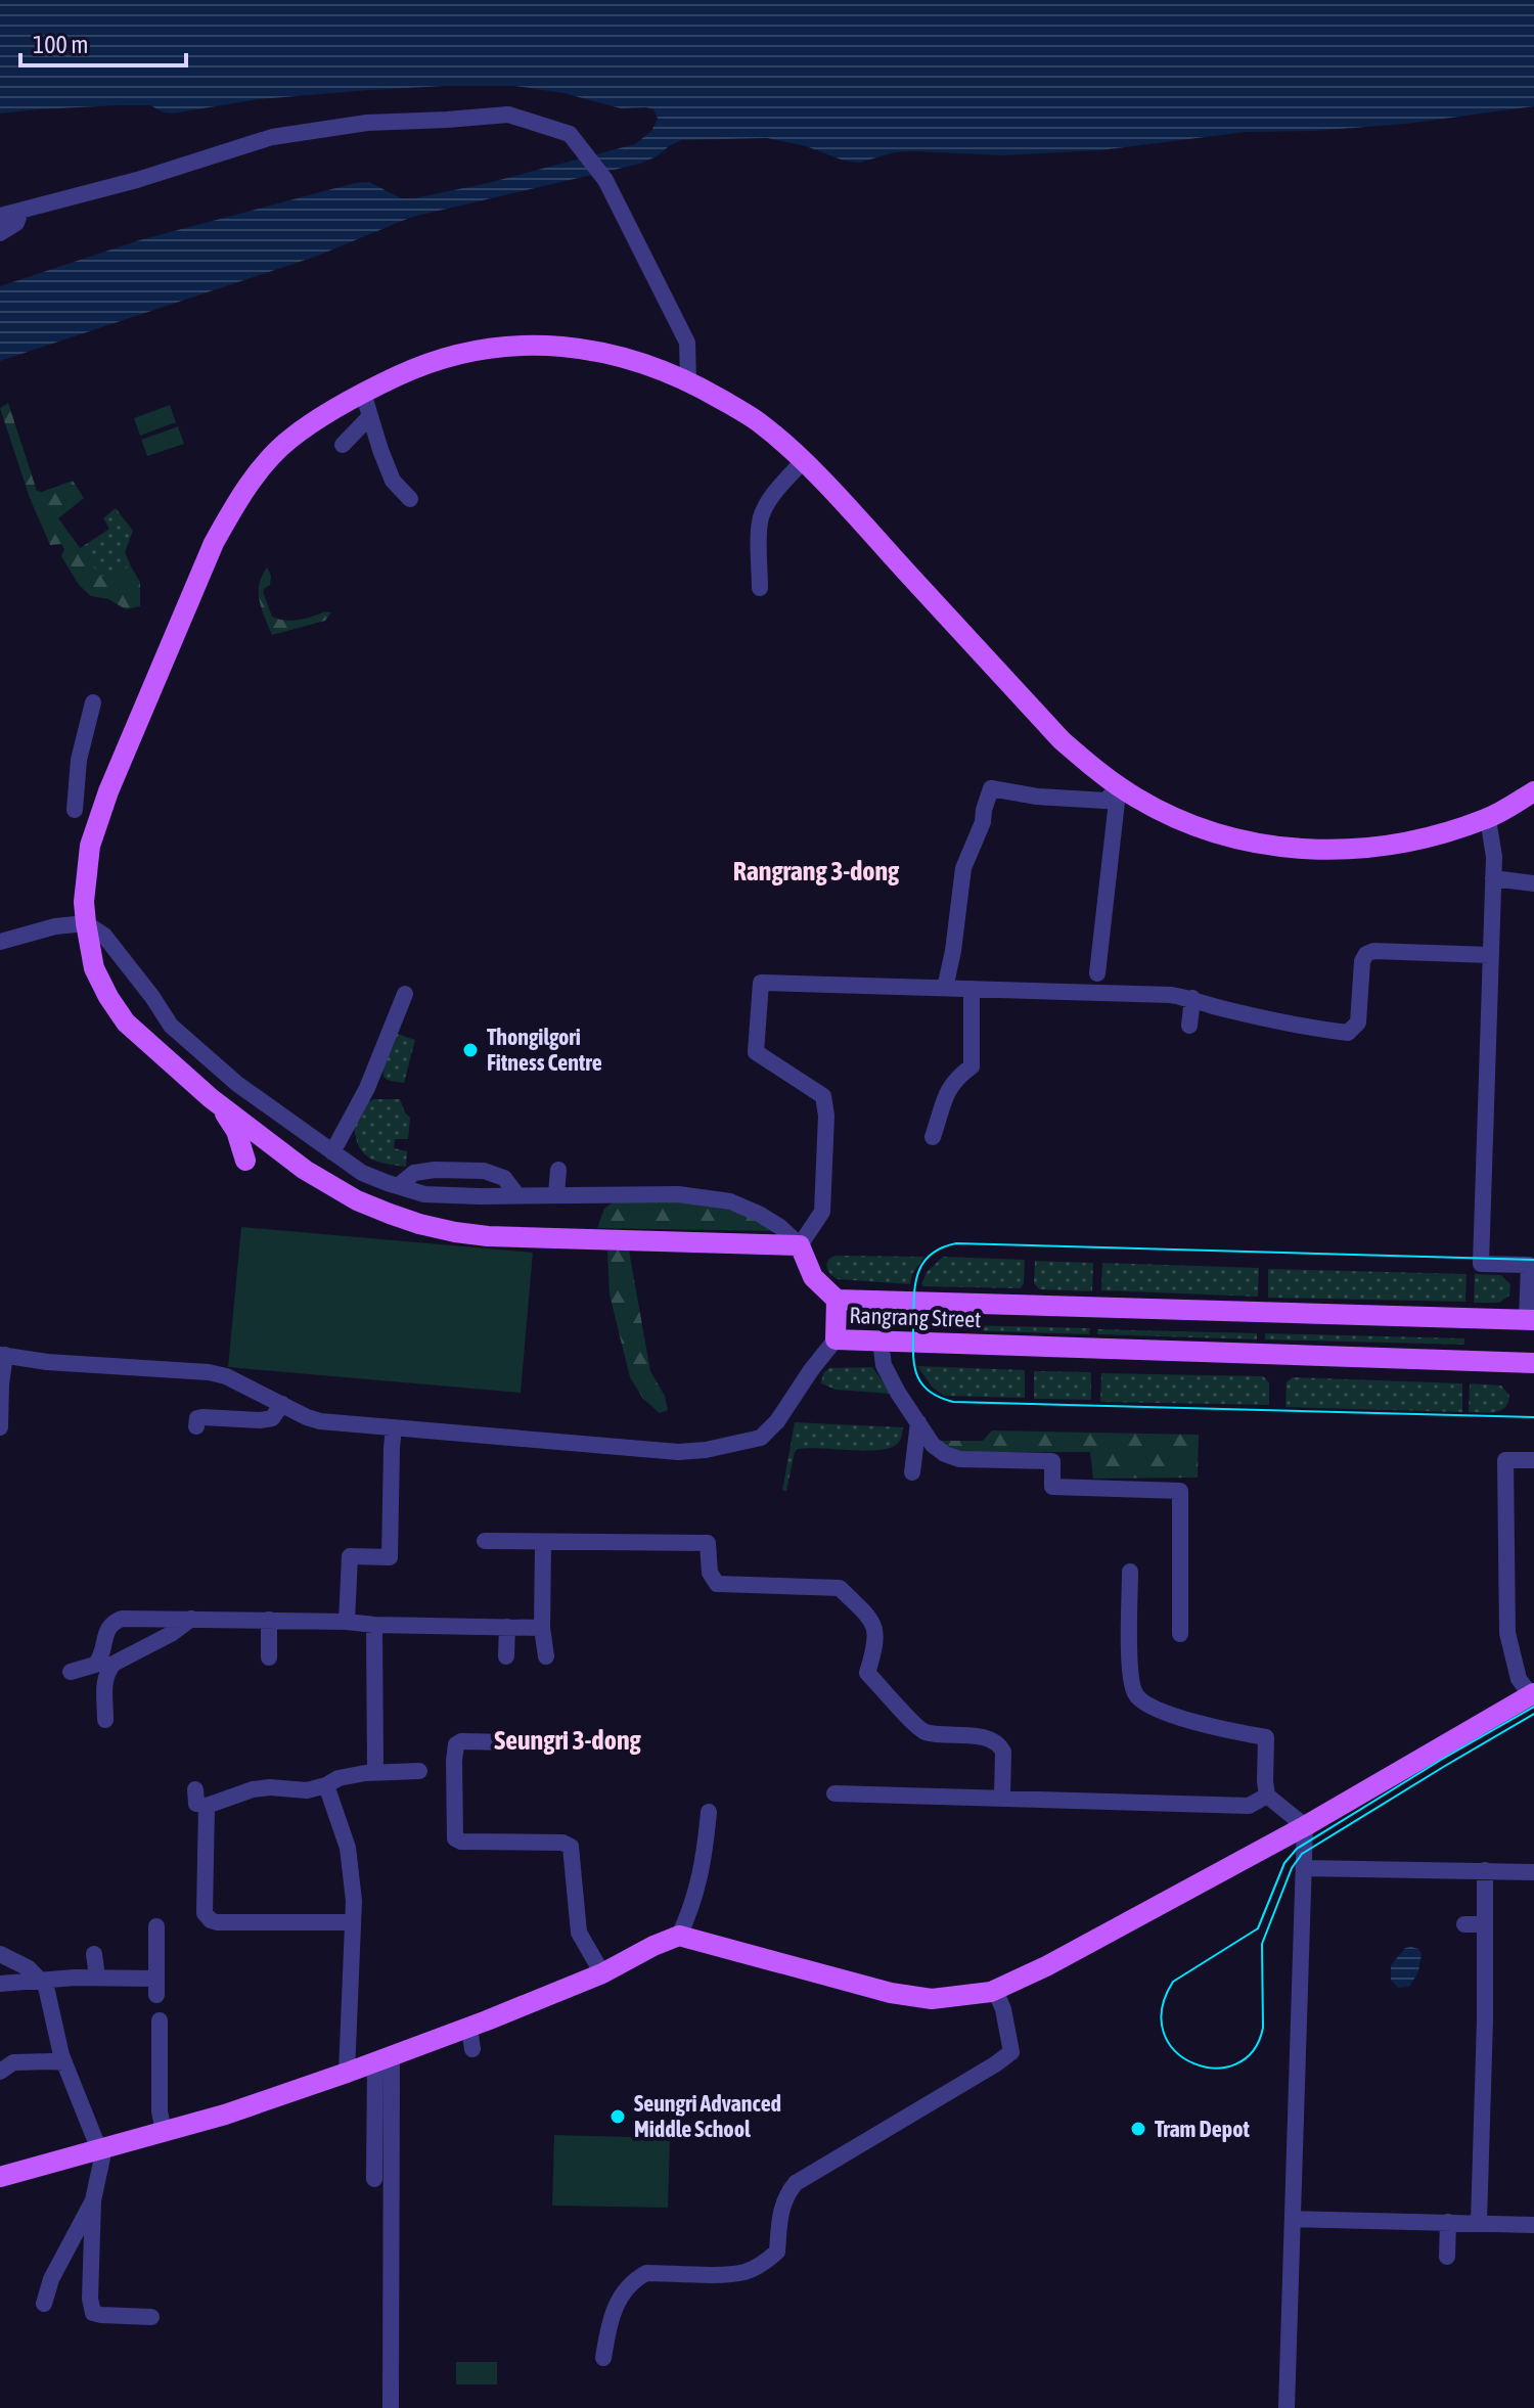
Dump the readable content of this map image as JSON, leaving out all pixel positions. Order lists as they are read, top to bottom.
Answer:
{
  "streets": {
    "main road": ["Rangrang Street"]
  },
  "districts": ["Rangrang 3-dong", "Seungri 3-dong"],
  "places": ["Thongilgori Fitness Centre", "Seungri Advanced Middle School", "Tram Depot"],
  "scale_bar": "100 m"
}
